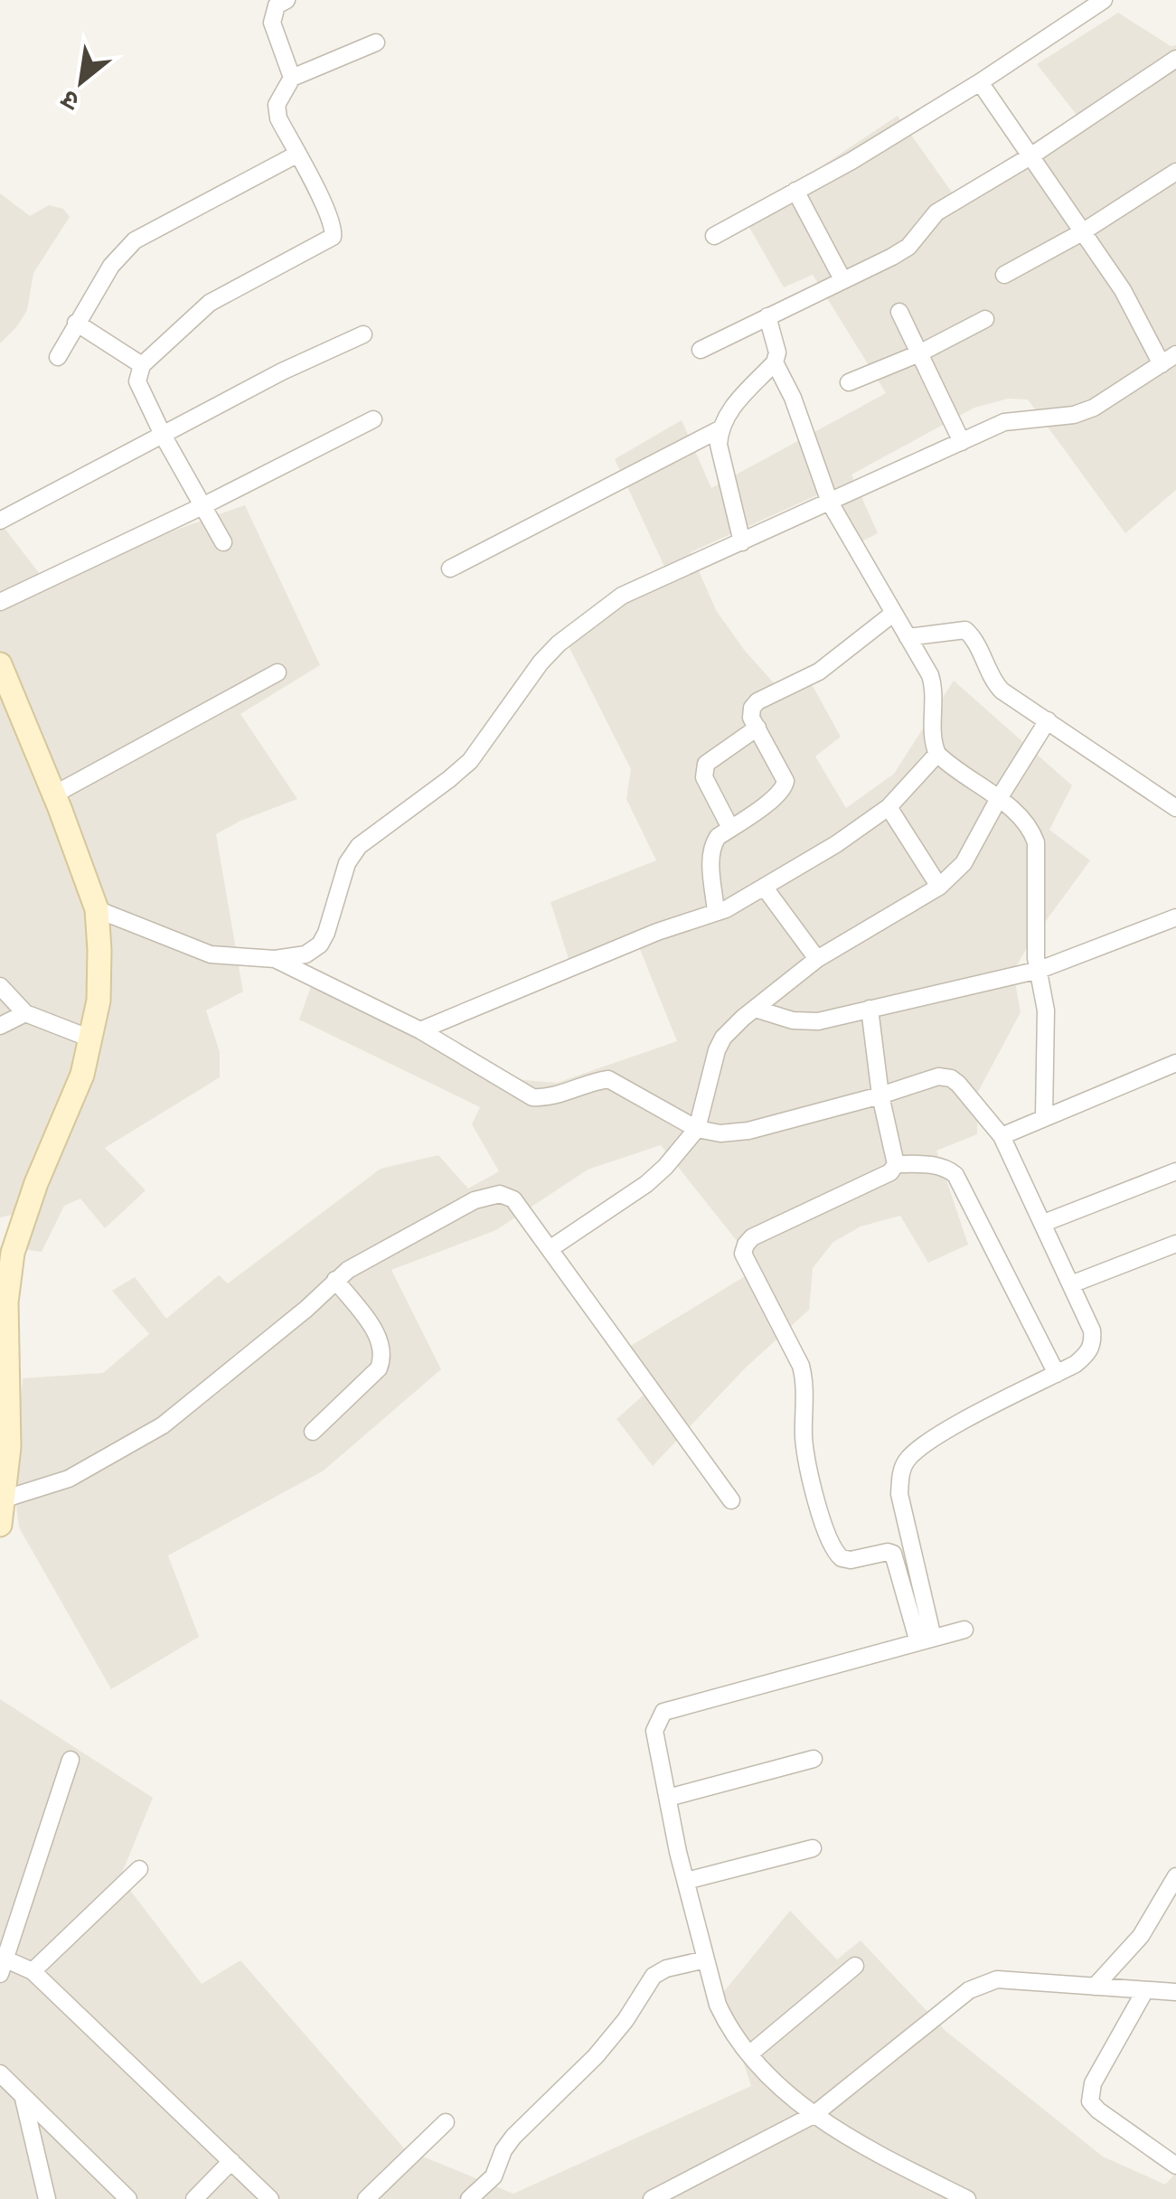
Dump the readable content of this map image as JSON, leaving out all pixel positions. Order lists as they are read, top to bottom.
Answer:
{
  "north": "bottom left"
}
